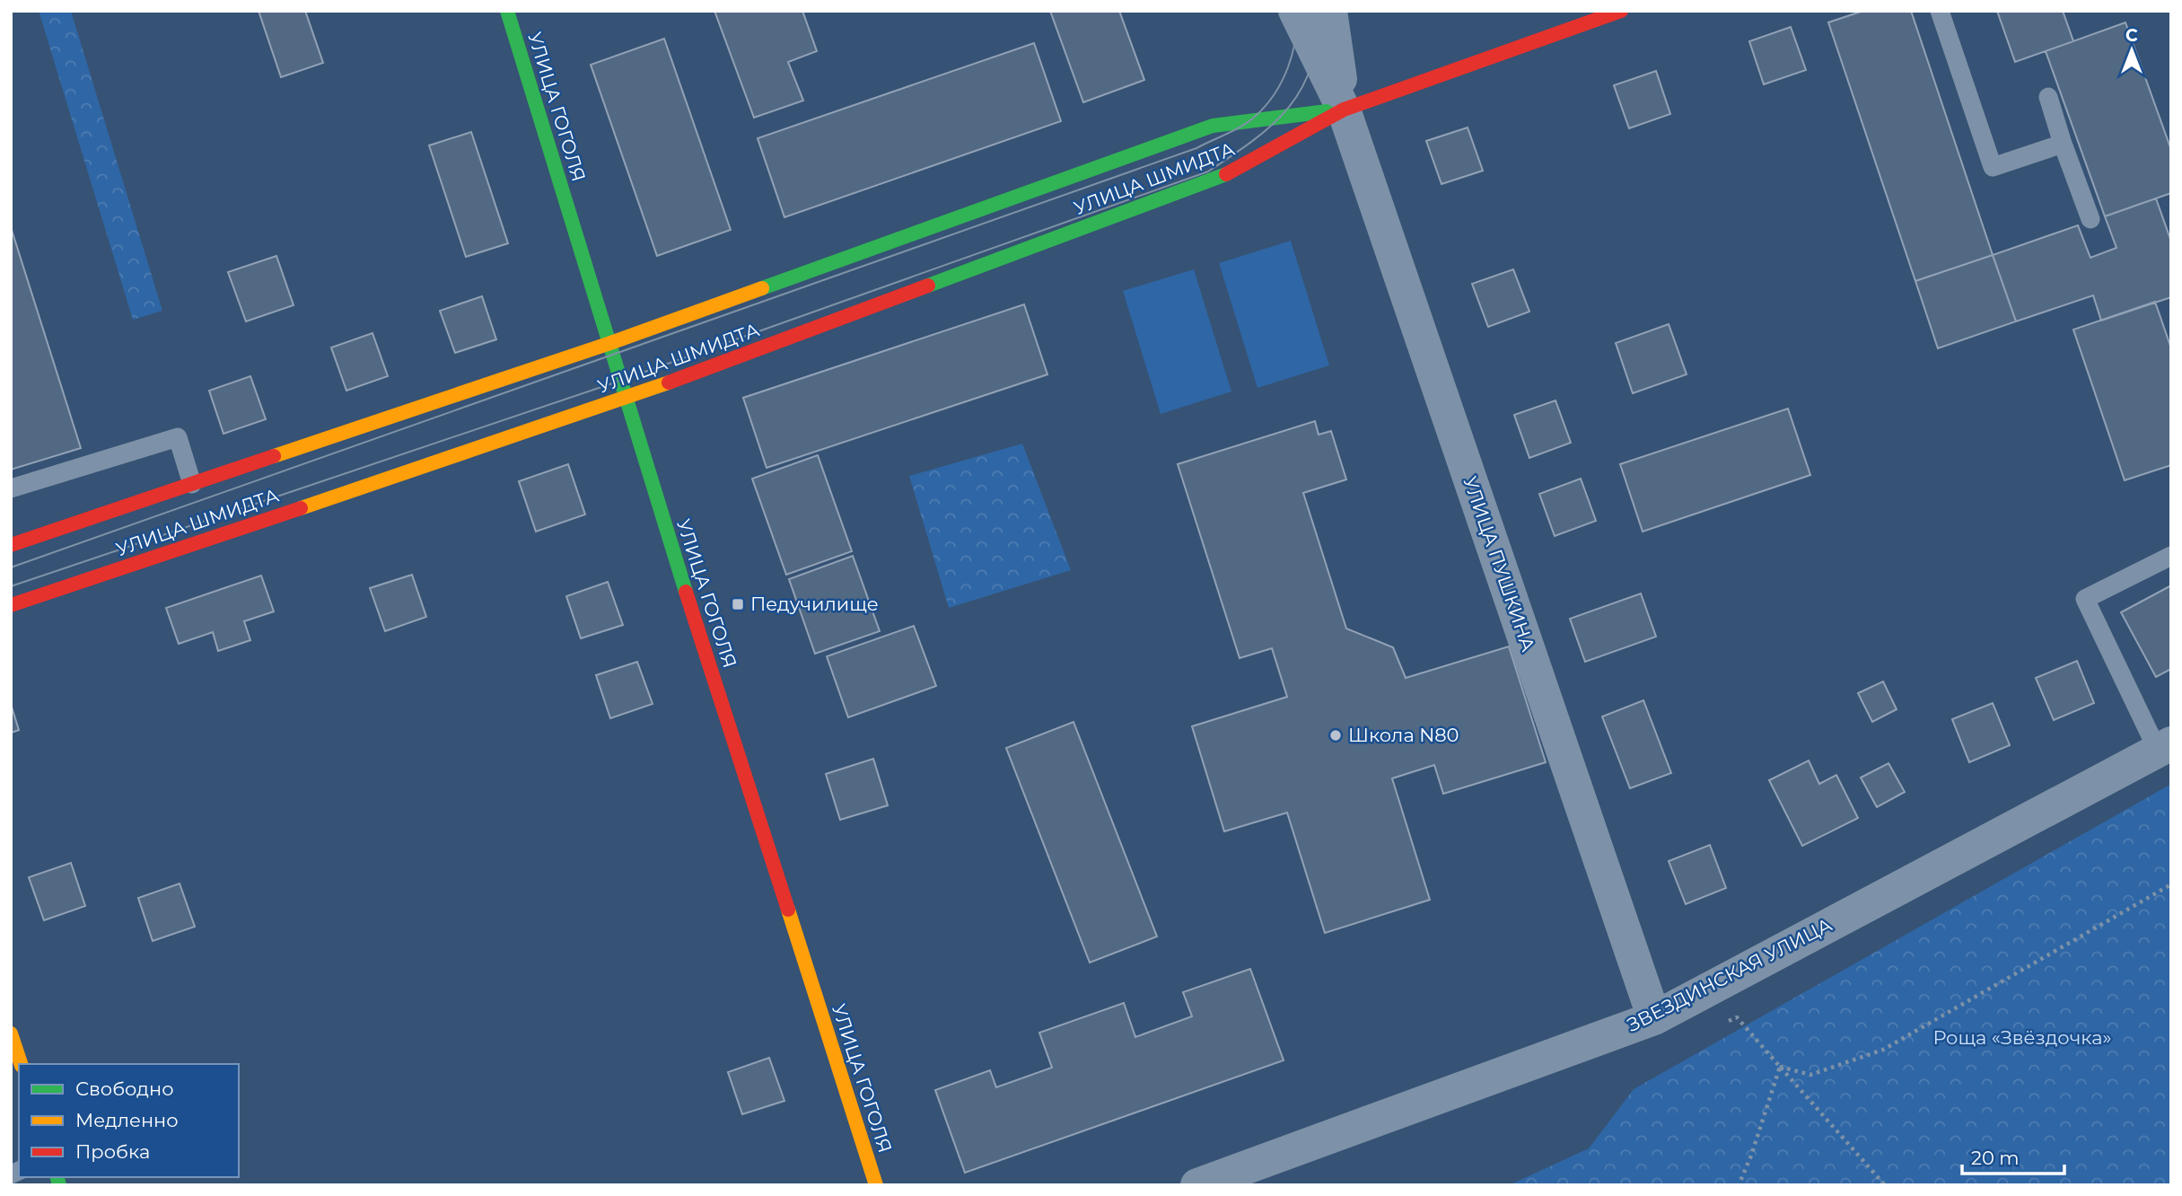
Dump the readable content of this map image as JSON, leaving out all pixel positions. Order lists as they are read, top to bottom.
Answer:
{
  "streets": {
    "street": [
      "УЛИЦА ГОГОЛЯ",
      "УЛИЦА ШМИДТА",
      "УЛИЦА ПУШКИНА",
      "ЗВЕЗДИНСКАЯ УЛИЦА"
    ]
  },
  "crossings": [
    ["УЛИЦА ГОГОЛЯ", "УЛИЦА ШМИДТА"],
    ["УЛИЦА ШМИДТА", "УЛИЦА ПУШКИНА"],
    ["УЛИЦА ПУШКИНА", "ЗВЕЗДИНСКАЯ УЛИЦА"]
  ],
  "parks": ["Роща «Звёздочка»"],
  "places": {
    "transit": ["Педучилище"],
    "other": ["Школа N80"]
  },
  "legend": ["Свободно", "Медленно", "Пробка"],
  "scale_bar": "20 m",
  "north": "top"
}
